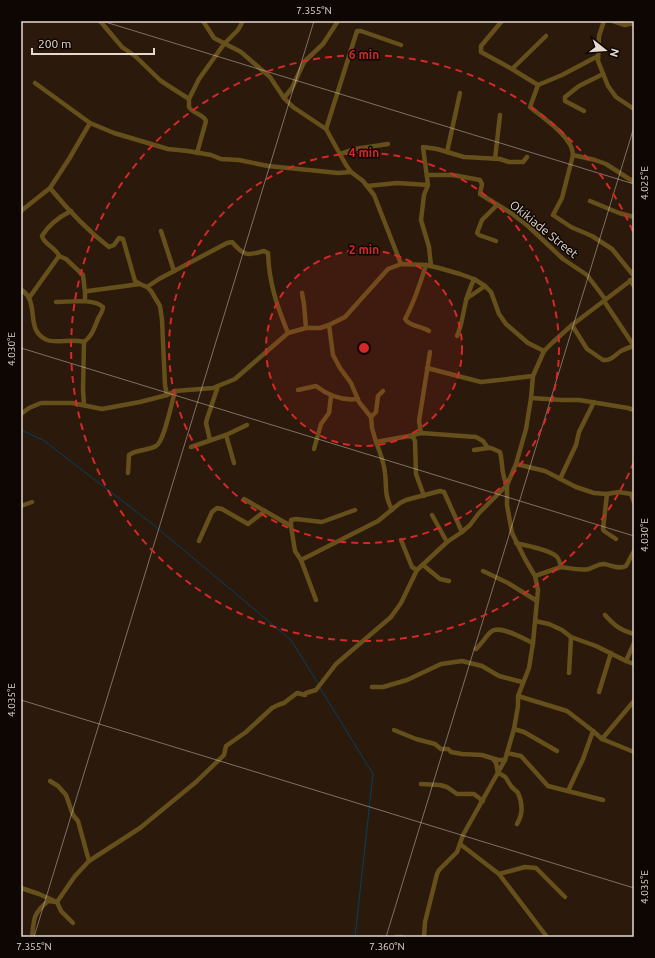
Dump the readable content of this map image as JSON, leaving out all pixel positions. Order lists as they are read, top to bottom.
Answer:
{
  "streets": {
    "street": ["Okikiade Street"]
  },
  "scale_bar": "200 m",
  "north": "right",
  "coordinates": [
    "7.355°N",
    "4.025°E",
    "4.030°E",
    "4.035°E",
    "7.360°N"
  ],
  "rings": ["6 min", "4 min", "2 min"]
}
